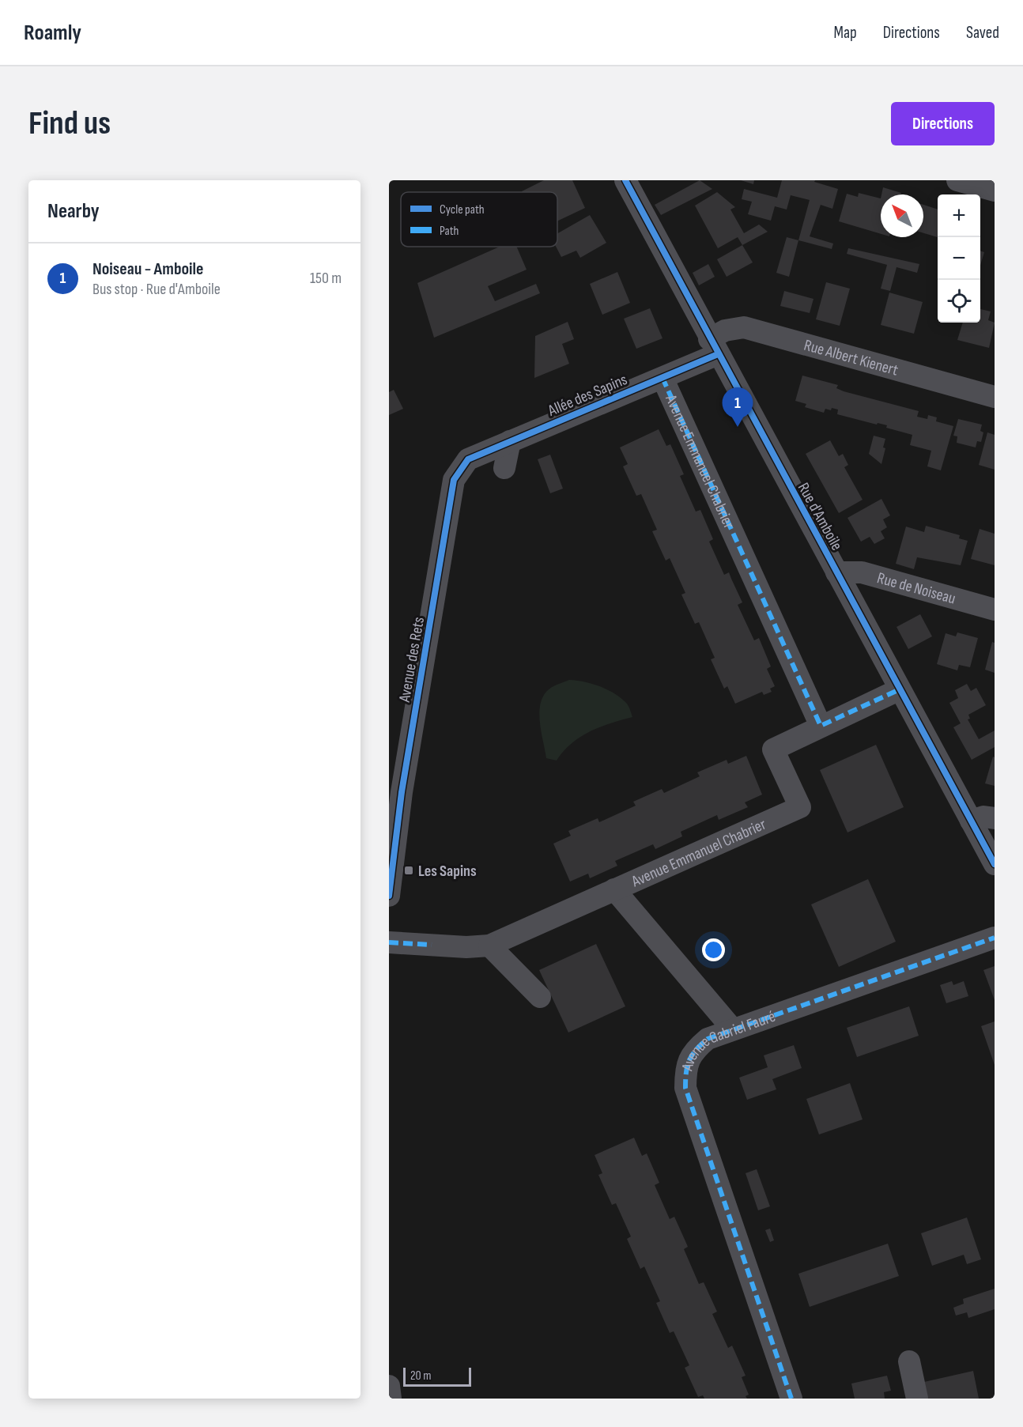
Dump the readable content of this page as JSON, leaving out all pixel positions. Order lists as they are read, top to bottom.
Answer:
{
  "streets": {
    "street": [
      "Rue Albert Kienert",
      "Allée des Sapins",
      "Avenue Emmanuel Chabrier",
      "Rue d'Amboile",
      "Rue de Noiseau",
      "Avenue des Rets",
      "Avenue Gabriel Fauré"
    ]
  },
  "crossings": [
    ["Rue Albert Kienert", "Allée des Sapins"],
    ["Rue Albert Kienert", "Rue d'Amboile"],
    ["Allée des Sapins", "Avenue Emmanuel Chabrier"],
    ["Allée des Sapins", "Rue d'Amboile"],
    ["Allée des Sapins", "Avenue des Rets"],
    ["Avenue Emmanuel Chabrier", "Rue d'Amboile"],
    ["Rue d'Amboile", "Rue de Noiseau"]
  ],
  "places": {
    "transit": ["Les Sapins"]
  },
  "legend": ["Cycle path", "Path"],
  "scale_bar": "20 m",
  "north": "top left",
  "page": {
    "header": "Roamly",
    "nav": ["Map", "Directions", "Saved"],
    "buttons": "Directions",
    "title": "Find us",
    "heading": "Nearby",
    "map_buttons": ["+", "−"],
    "list": [
      {
        "mark": "1",
        "name": "Noiseau - Amboile",
        "note": "Bus stop · Rue d'Amboile",
        "value": "150 m"
      }
    ],
    "pins": "1",
    "scale": "20 m"
  }
}
